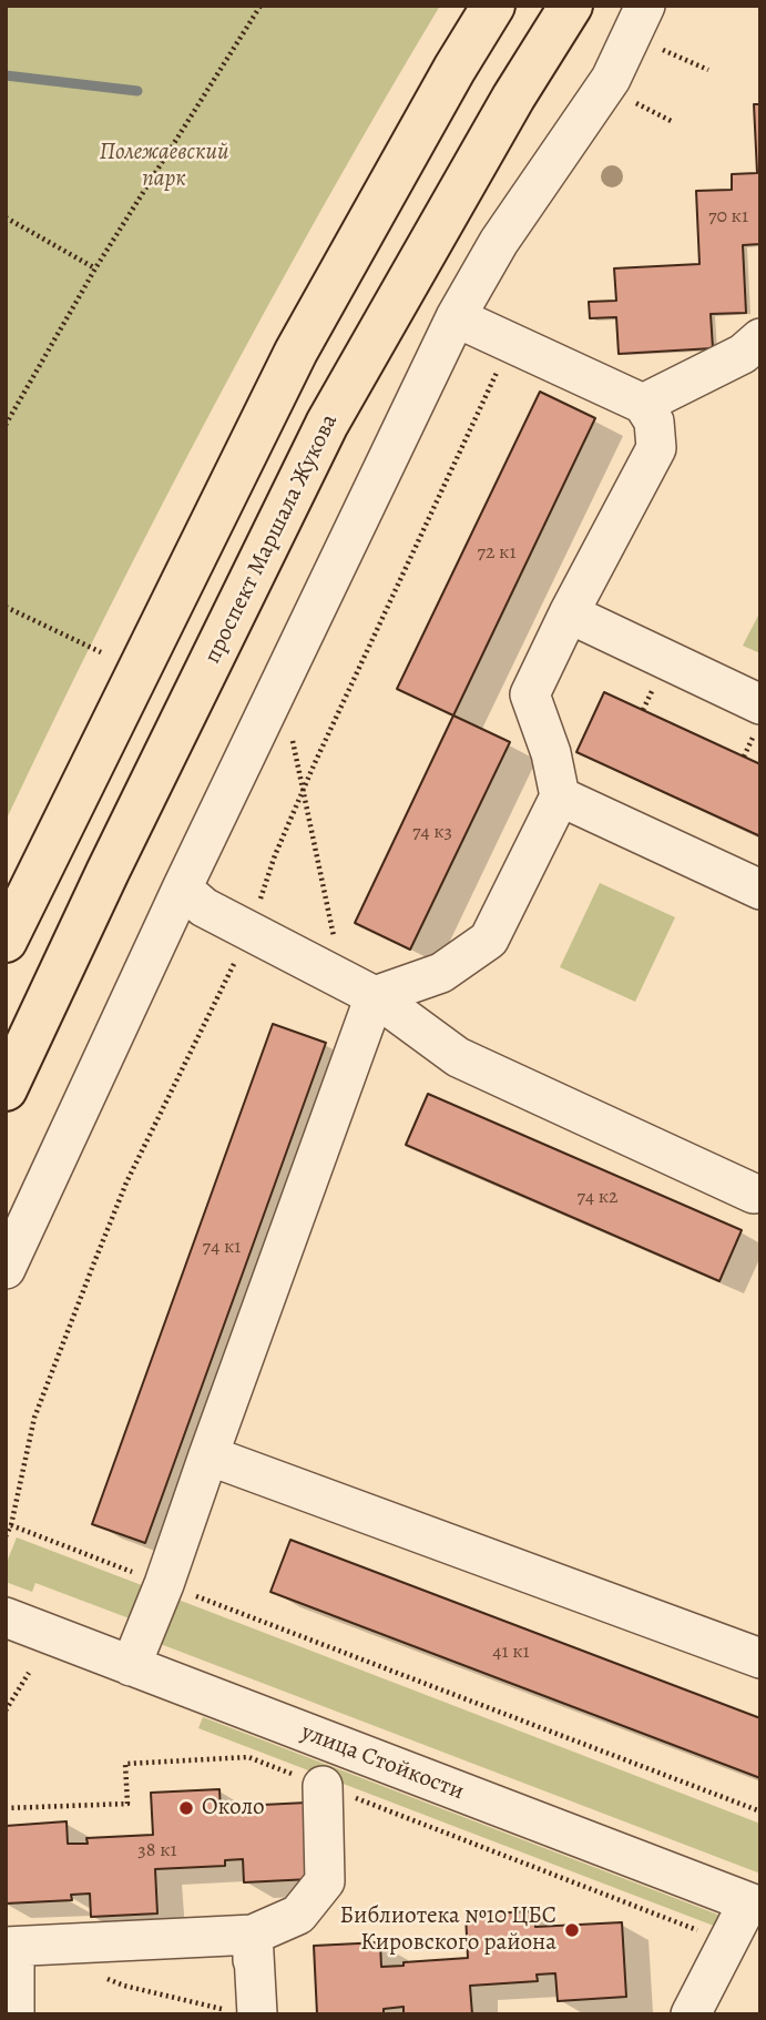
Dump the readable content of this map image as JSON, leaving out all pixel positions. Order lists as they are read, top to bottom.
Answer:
{
  "streets": {
    "main road": ["проспект Маршала Жукова"],
    "street": ["улица Стойкости"]
  },
  "parks": ["Полежаевский парк"],
  "places": ["Около", "Библиотека №10 ЦБС Кировского района"],
  "house_numbers": [
    "70 к1",
    "72 к1",
    "74 к3",
    "74 к2",
    "74 к1",
    "41 к1",
    "38 к1"
  ]
}
